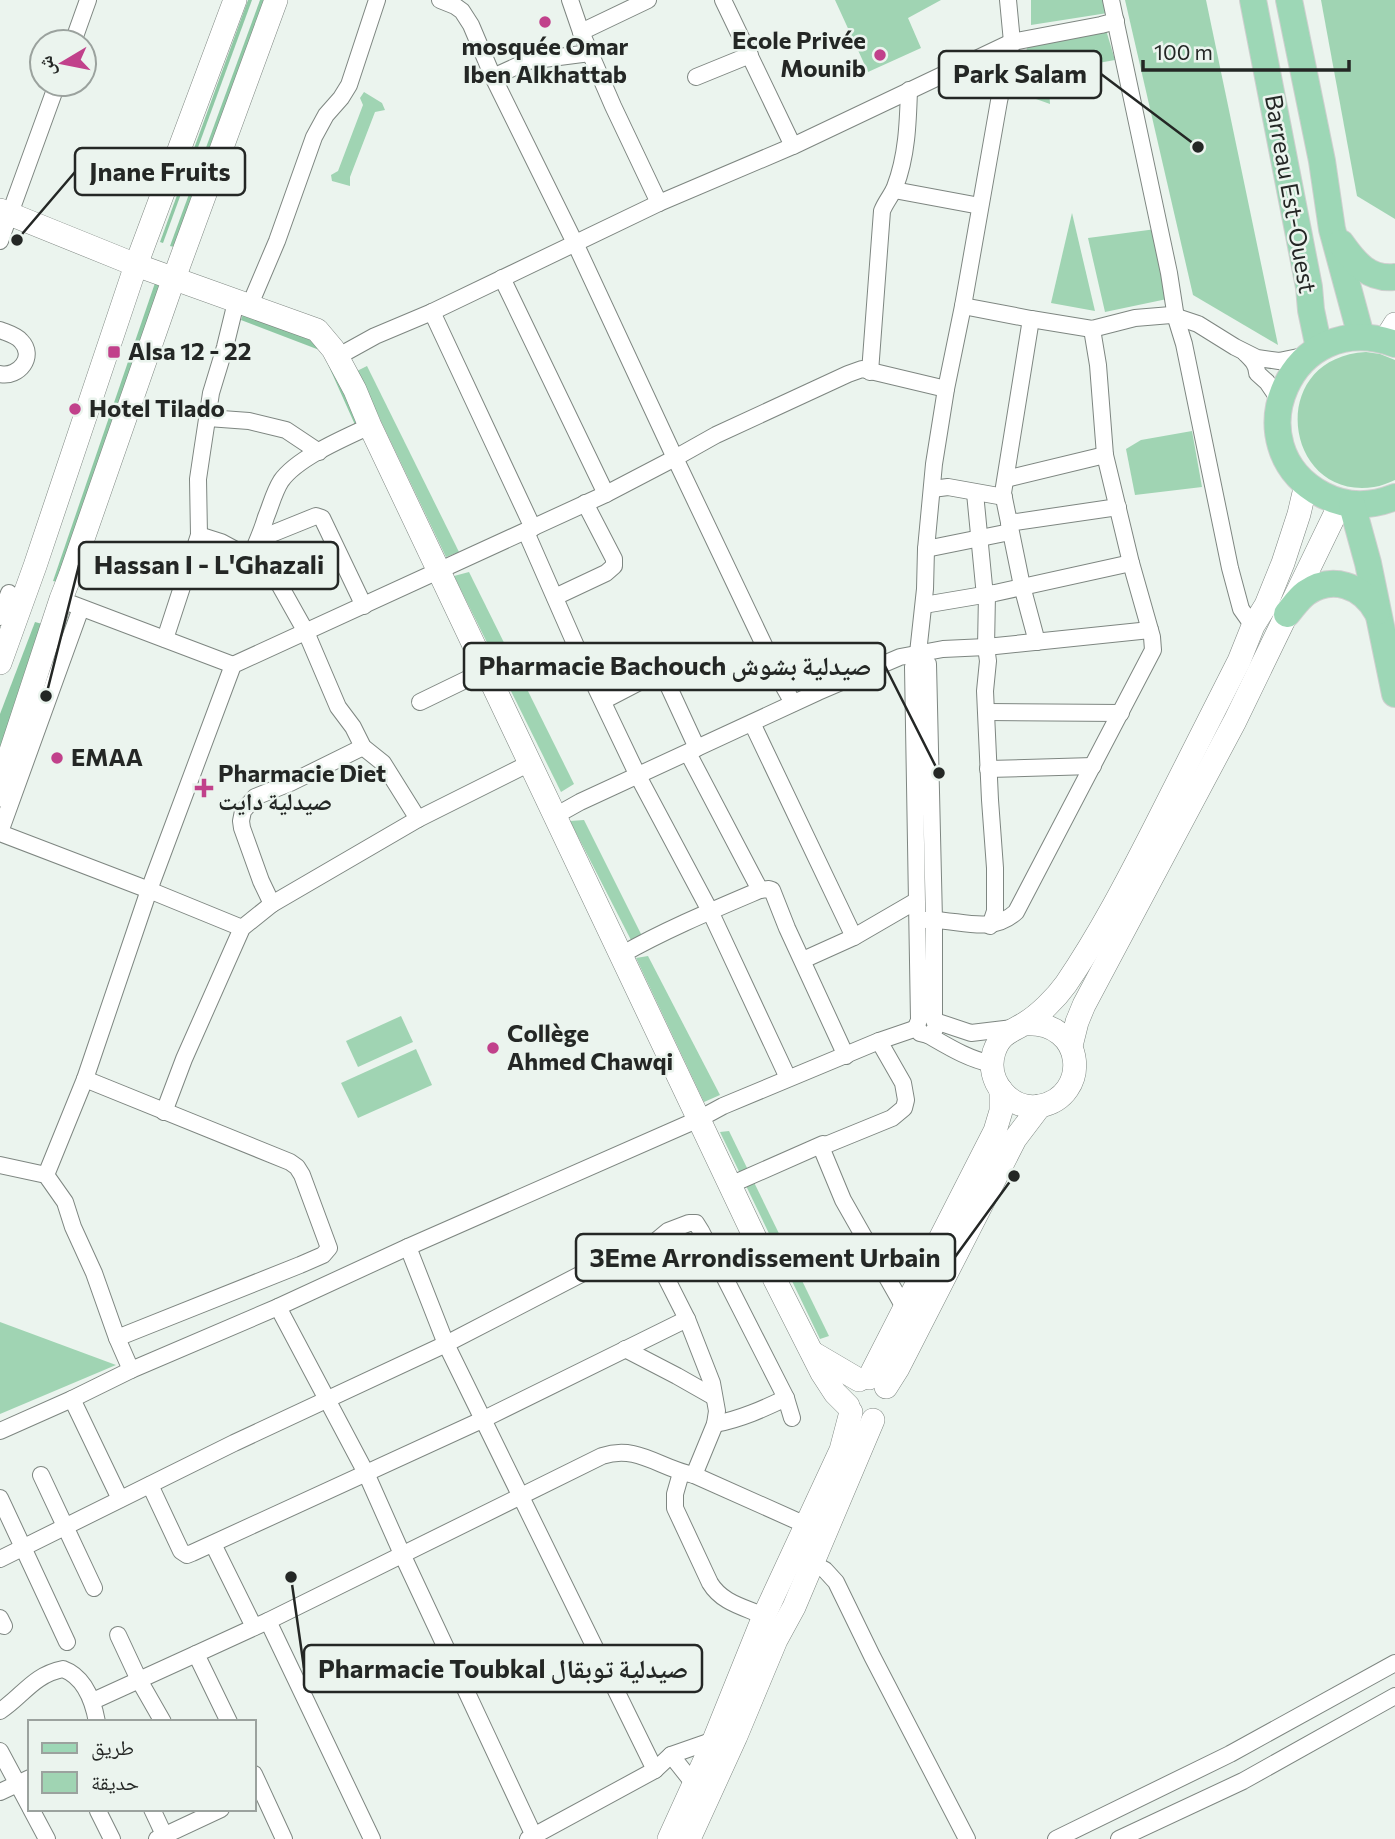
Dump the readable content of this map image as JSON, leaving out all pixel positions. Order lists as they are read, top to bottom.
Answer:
{
  "streets": {
    "main road": ["Barreau Est-Ouest"]
  },
  "places": {
    "other": [
      "mosquée Omar Iben Alkhattab",
      "Ecole Privée Mounib",
      "Park Salam",
      "Jnane Fruits",
      "Hotel Tilado",
      "Hassan I - L'Ghazali",
      "EMAA",
      "Pharmacie Bachouch صيدلية بشوش",
      "Collège Ahmed Chawqi",
      "3Eme Arrondissement Urbain",
      "Pharmacie Toubkal صيدلية توبقال"
    ],
    "transit": ["Alsa 12 - 22"],
    "health": ["Pharmacie Diet صيدلية دايت"]
  },
  "legend": ["طريق", "حديقة"],
  "scale_bar": "100 m",
  "north": "left"
}
